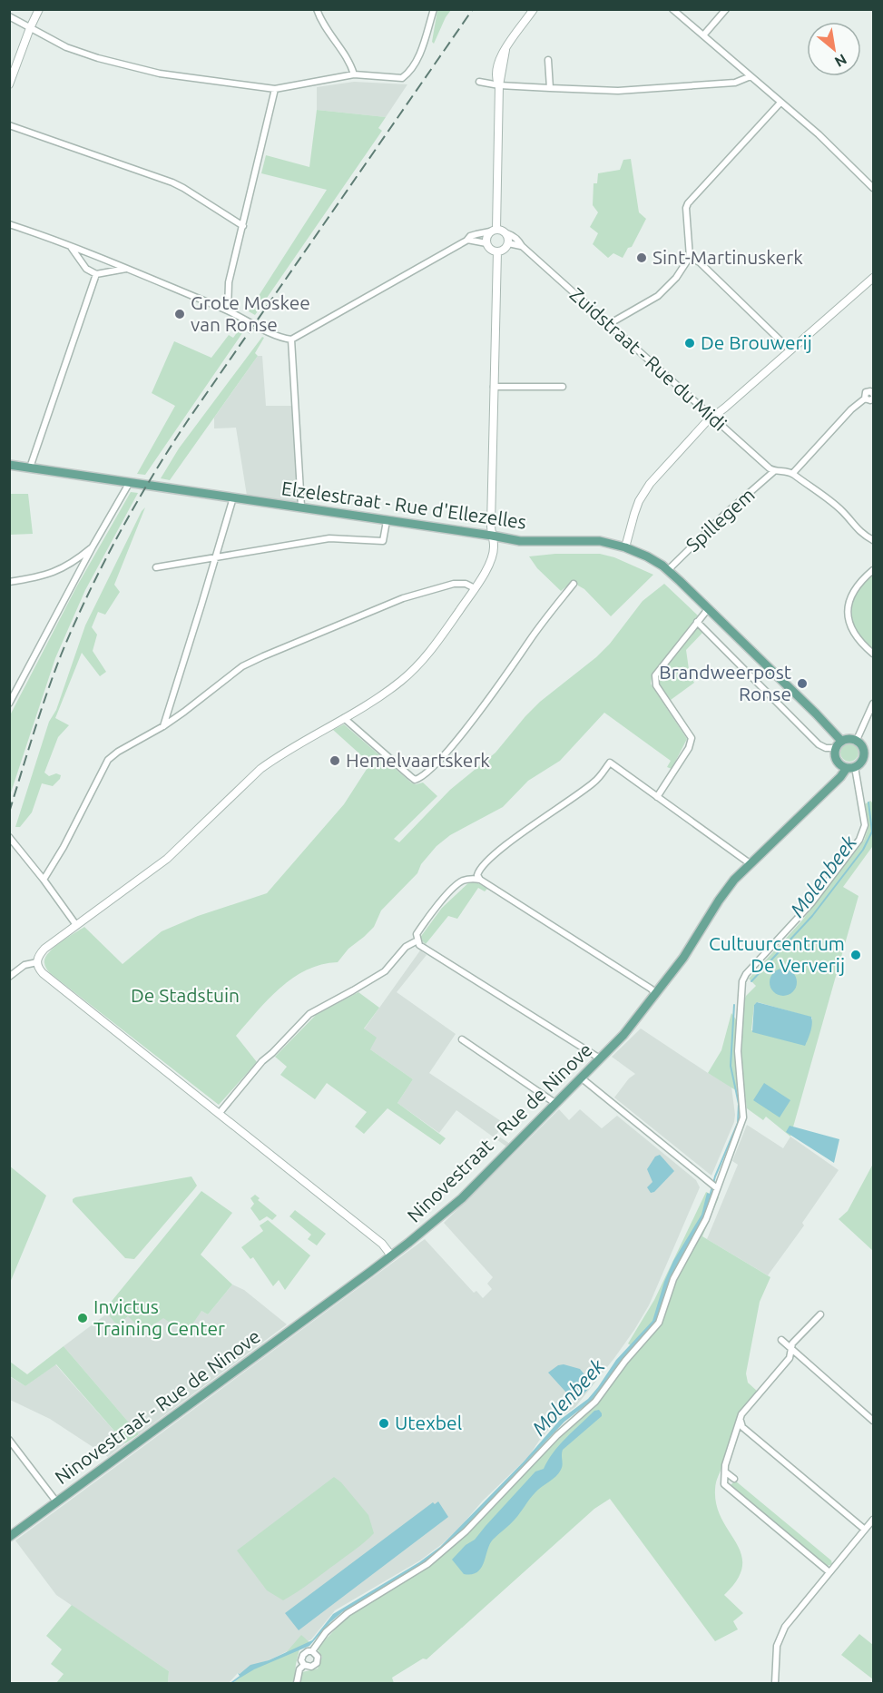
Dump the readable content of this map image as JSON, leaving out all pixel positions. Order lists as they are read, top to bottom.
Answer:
{
  "streets": {
    "main road": ["Elzelestraat - Rue d'Ellezelles", "Ninovestraat - Rue de Ninove"],
    "street": ["Zuidstraat - Rue du Midi", "Spillegem"]
  },
  "crossings": [
    ["Zuidstraat - Rue du Midi", "Spillegem"],
    ["Elzelestraat - Rue d'Ellezelles", "Spillegem"],
    ["Elzelestraat - Rue d'Ellezelles", "Ninovestraat - Rue de Ninove"]
  ],
  "water": ["Molenbeek"],
  "parks": ["De Stadstuin"],
  "places": [
    "Sint-Martinuskerk",
    "Grote Moskee van Ronse",
    "De Brouwerij",
    "Brandweerpost Ronse",
    "Hemelvaartskerk",
    "Cultuurcentrum De Ververij",
    "Invictus Training Center",
    "Utexbel"
  ],
  "north": "bottom right"
}
